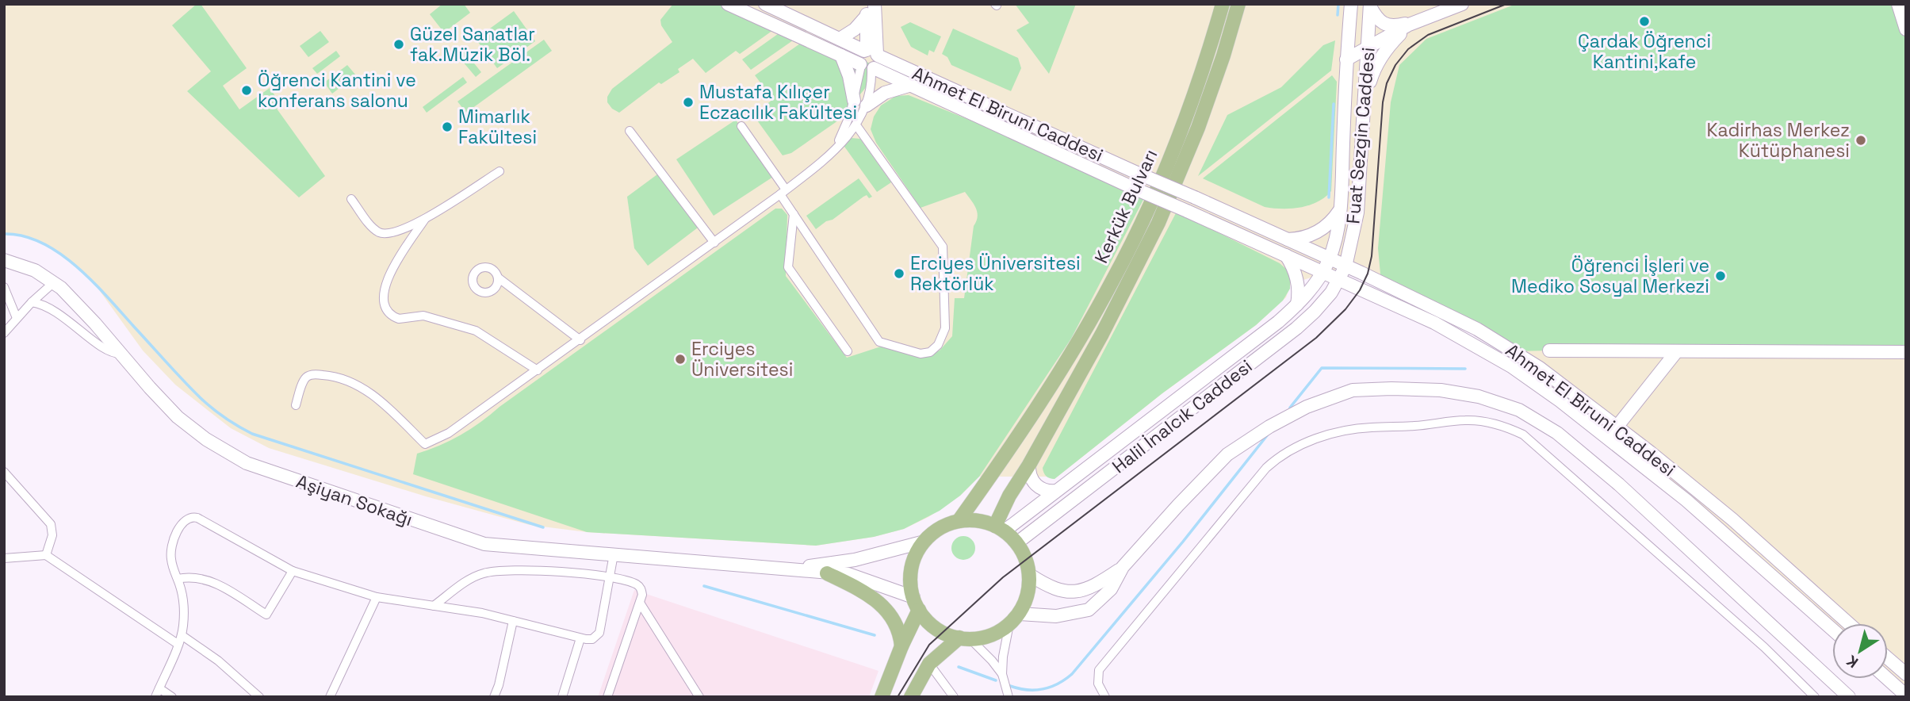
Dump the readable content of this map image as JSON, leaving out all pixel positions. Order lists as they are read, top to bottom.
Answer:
{
  "streets": {
    "main road": ["Kerkük Bulvarı"],
    "street": [
      "Ahmet El Biruni Caddesi",
      "Fuat Sezgin Caddesi",
      "Halil İnalcık Caddesi",
      "Aşiyan Sokağı"
    ]
  },
  "crossings": [
    ["Ahmet El Biruni Caddesi", "Fuat Sezgin Caddesi"],
    ["Ahmet El Biruni Caddesi", "Halil İnalcık Caddesi"],
    ["Fuat Sezgin Caddesi", "Halil İnalcık Caddesi"],
    ["Kerkük Bulvarı", "Halil İnalcık Caddesi"],
    ["Kerkük Bulvarı", "Aşiyan Sokağı"],
    ["Halil İnalcık Caddesi", "Aşiyan Sokağı"]
  ],
  "places": [
    "Çardak Öğrenci Kantini,kafe",
    "Güzel Sanatlar fak.Müzik Böl.",
    "Öğrenci Kantini ve konferans salonu",
    "Mustafa Kılıçer Eczacılık Fakültesi",
    "Mimarlık Fakültesi",
    "Kadirhas Merkez Kütüphanesi",
    "Erciyes Üniversitesi Rektörlük",
    "Öğrenci İşleri ve Mediko Sosyal Merkezi",
    "Erciyes Üniversitesi"
  ],
  "north": "bottom left"
}
